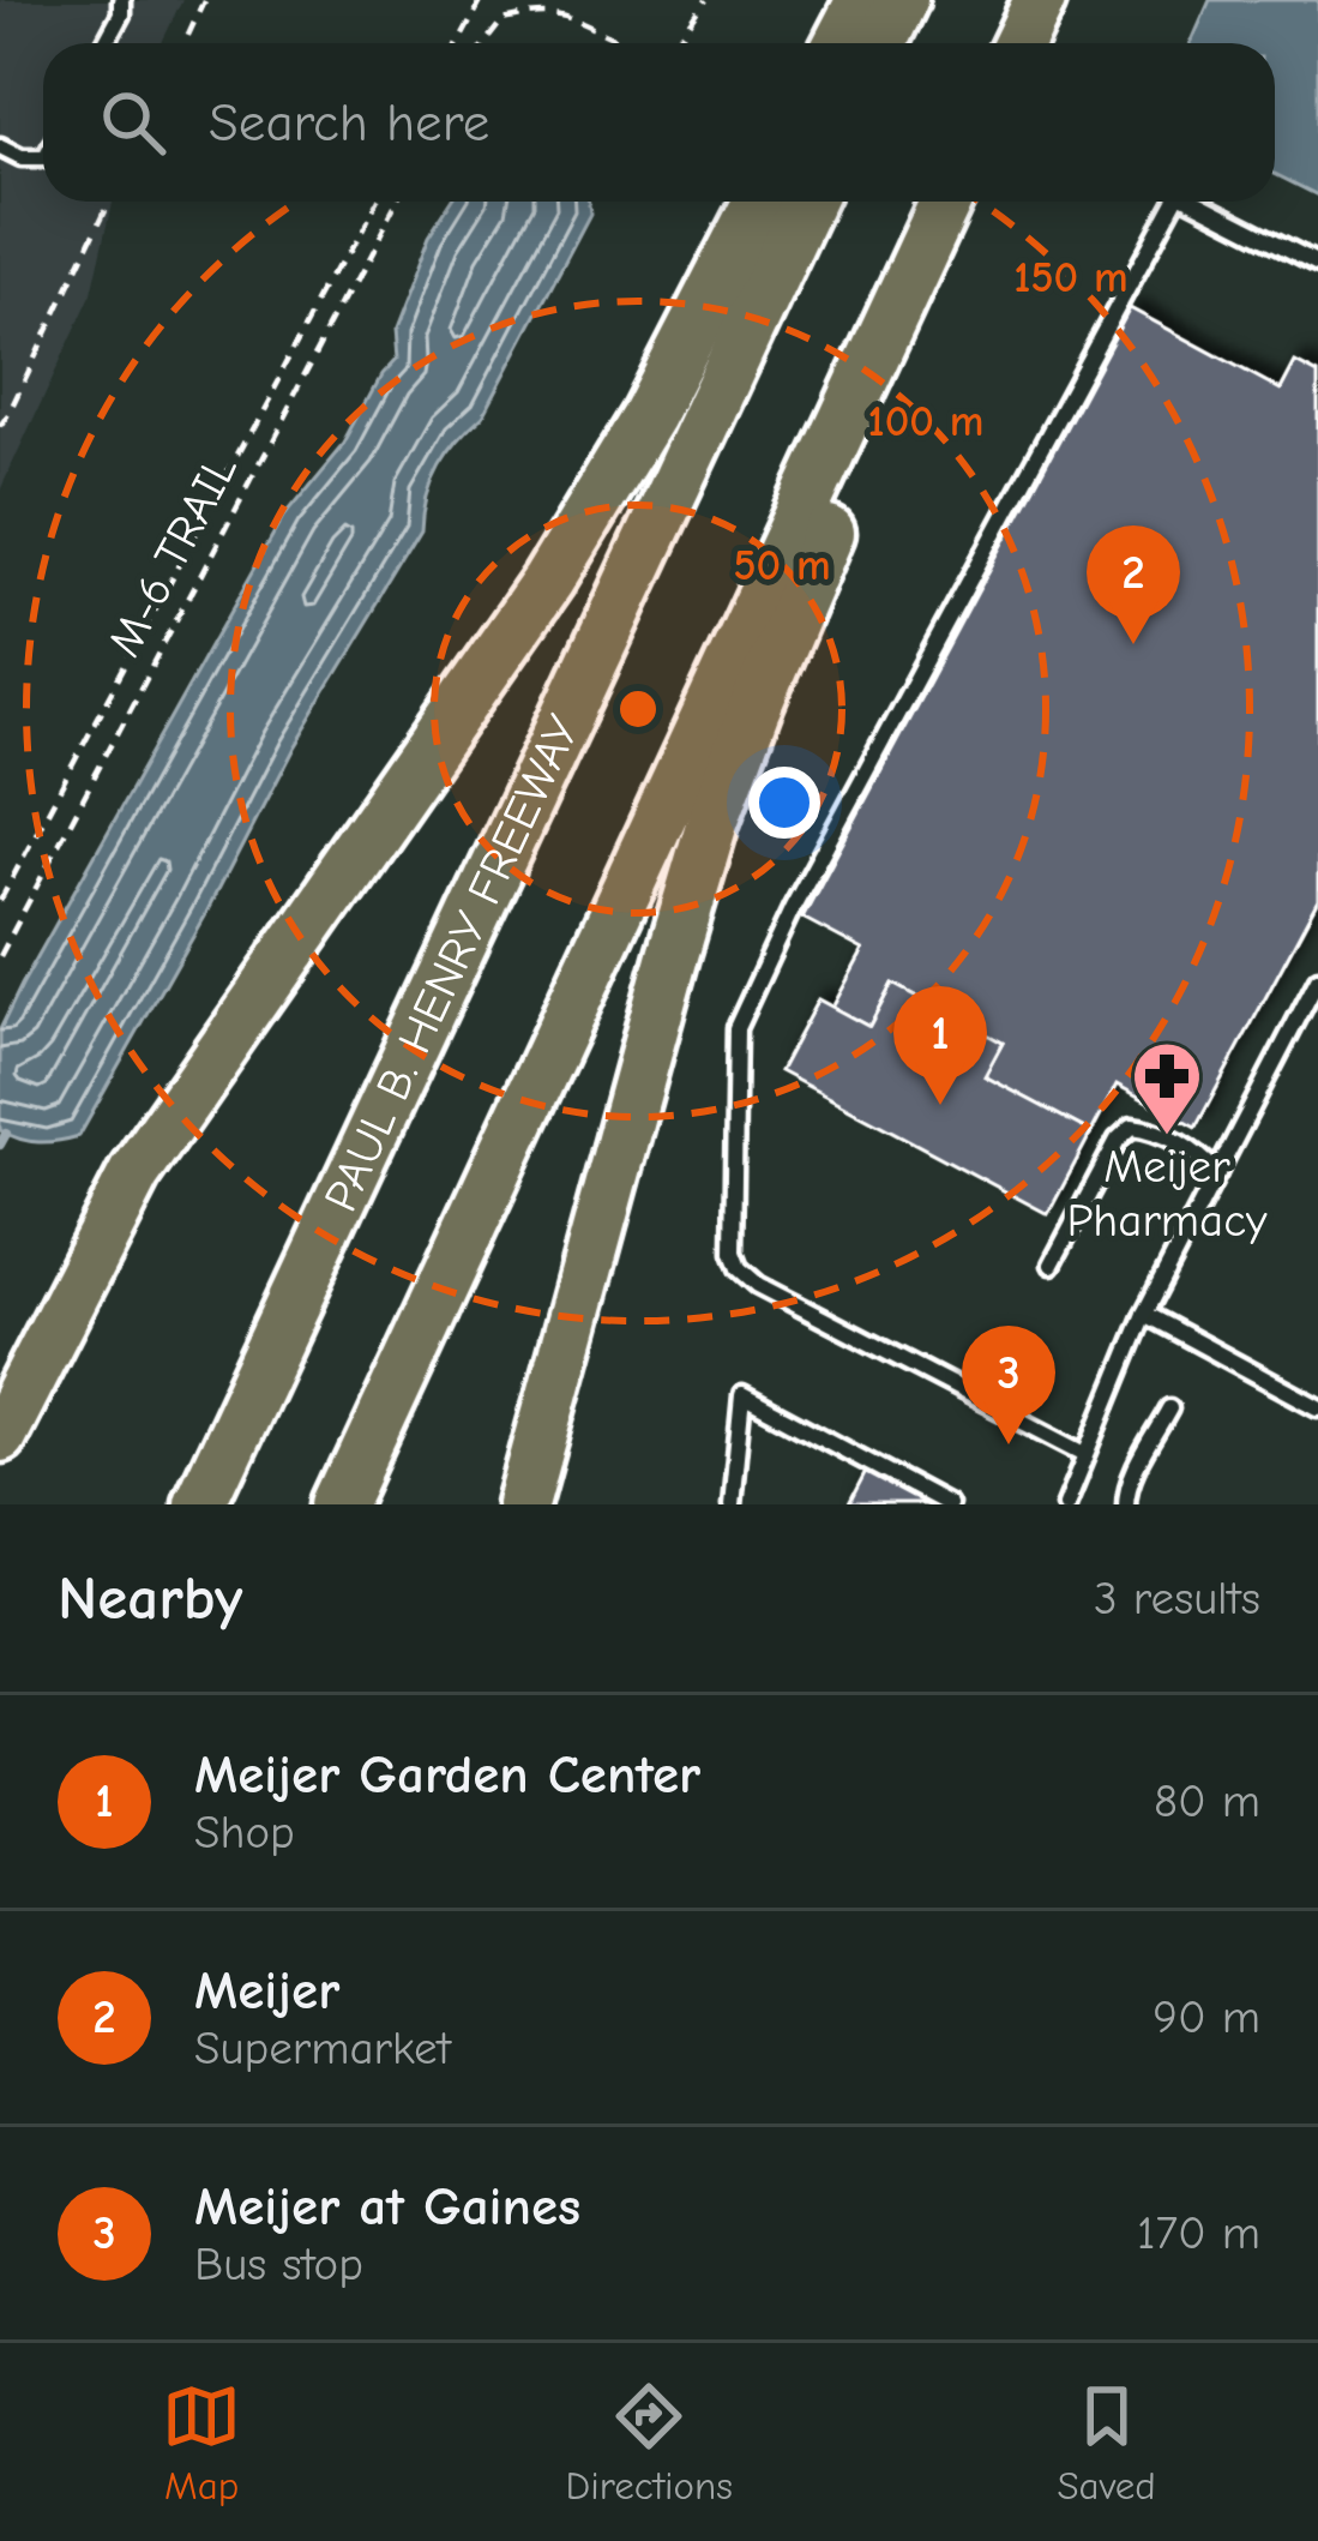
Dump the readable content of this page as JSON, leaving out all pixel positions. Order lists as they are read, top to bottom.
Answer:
{
  "streets": {
    "highway": ["PAUL B. HENRY FREEWAY"],
    "path": ["M-6 TRAIL"]
  },
  "places": {
    "pharmacy": ["Meijer Pharmacy"]
  },
  "page": {
    "search": "Search here",
    "pins": ["2", "1", "3"],
    "heading": ["Nearby", "3 results"],
    "list": [
      {
        "mark": "1",
        "name": "Meijer Garden Center",
        "note": "Shop",
        "value": "80 m"
      },
      {
        "mark": "2",
        "name": "Meijer",
        "note": "Supermarket",
        "value": "90 m"
      },
      {
        "mark": "3",
        "name": "Meijer at Gaines",
        "note": "Bus stop",
        "value": "170 m"
      }
    ],
    "nav": ["Map", "Directions", "Saved"]
  },
  "rings": ["150 m", "100 m", "50 m"]
}
